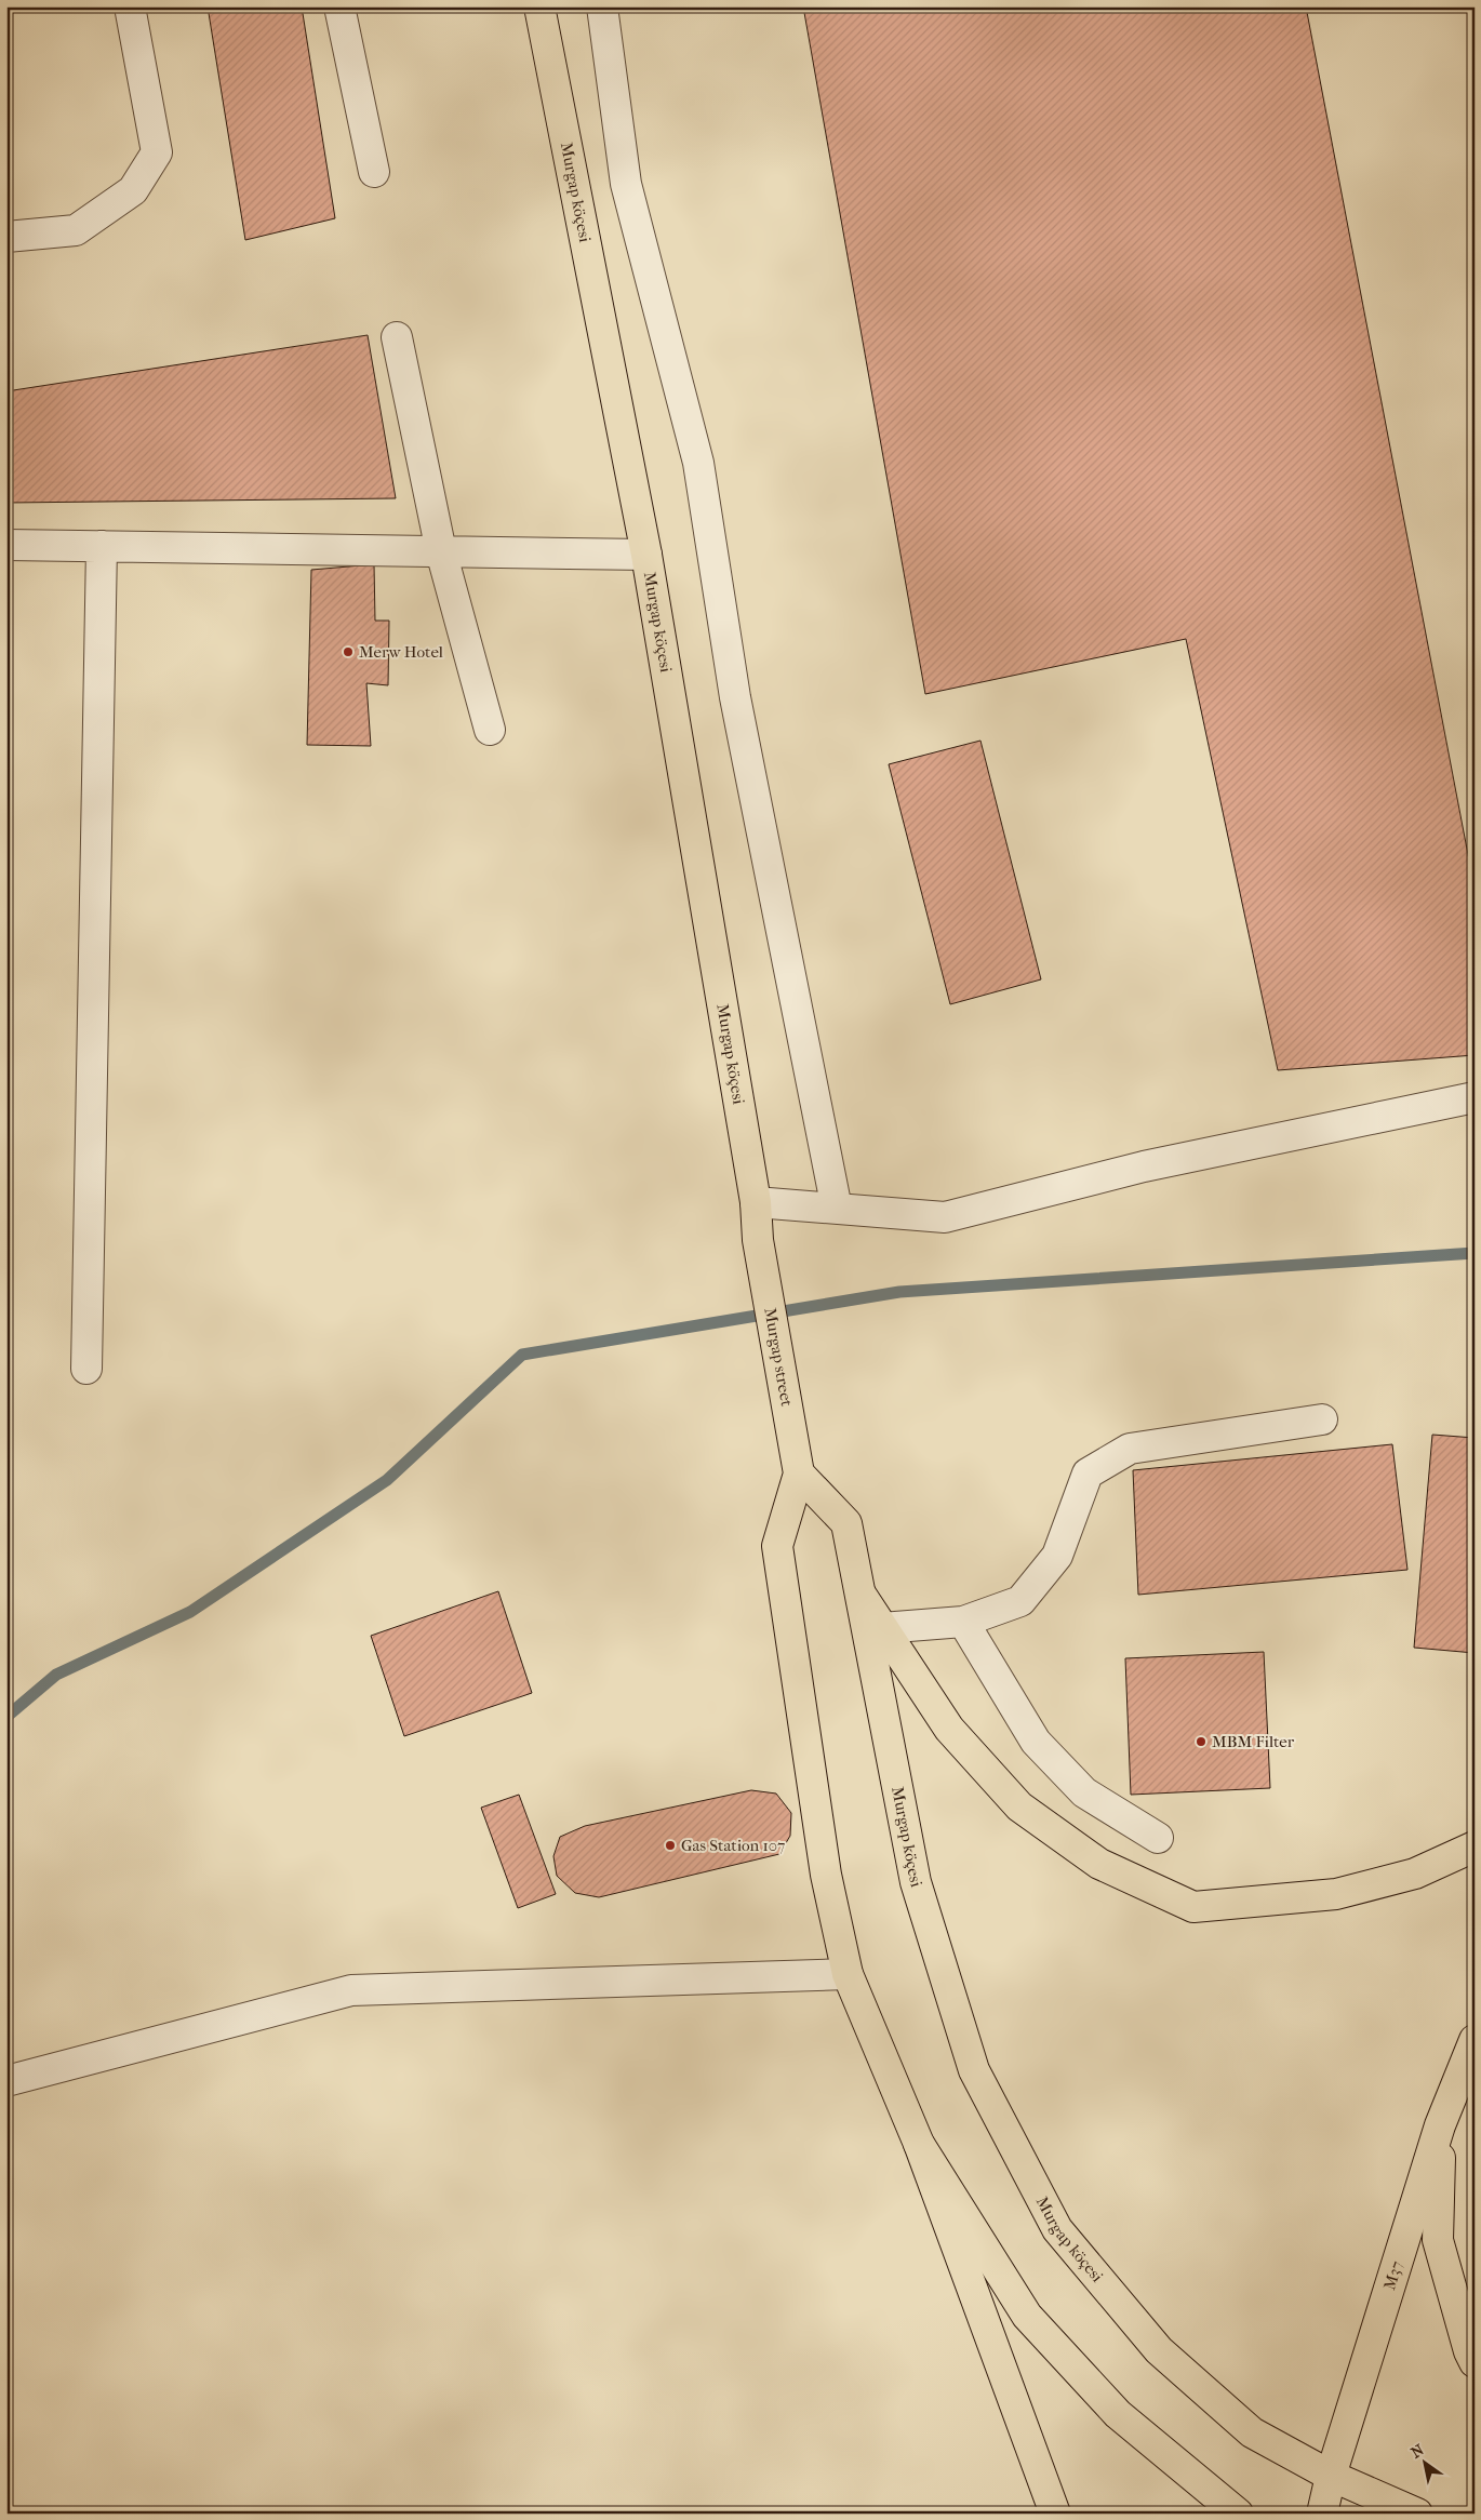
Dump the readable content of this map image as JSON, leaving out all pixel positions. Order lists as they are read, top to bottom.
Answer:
{
  "streets": {
    "main road": ["Murgap köçesi", "Murgap street", "M37"]
  },
  "crossings": [
    ["Murgap köçesi", "Murgap street"],
    ["Murgap köçesi", "M37"]
  ],
  "places": ["Merw Hotel", "MBM Filter", "Gas Station 107"],
  "north": "top left"
}
